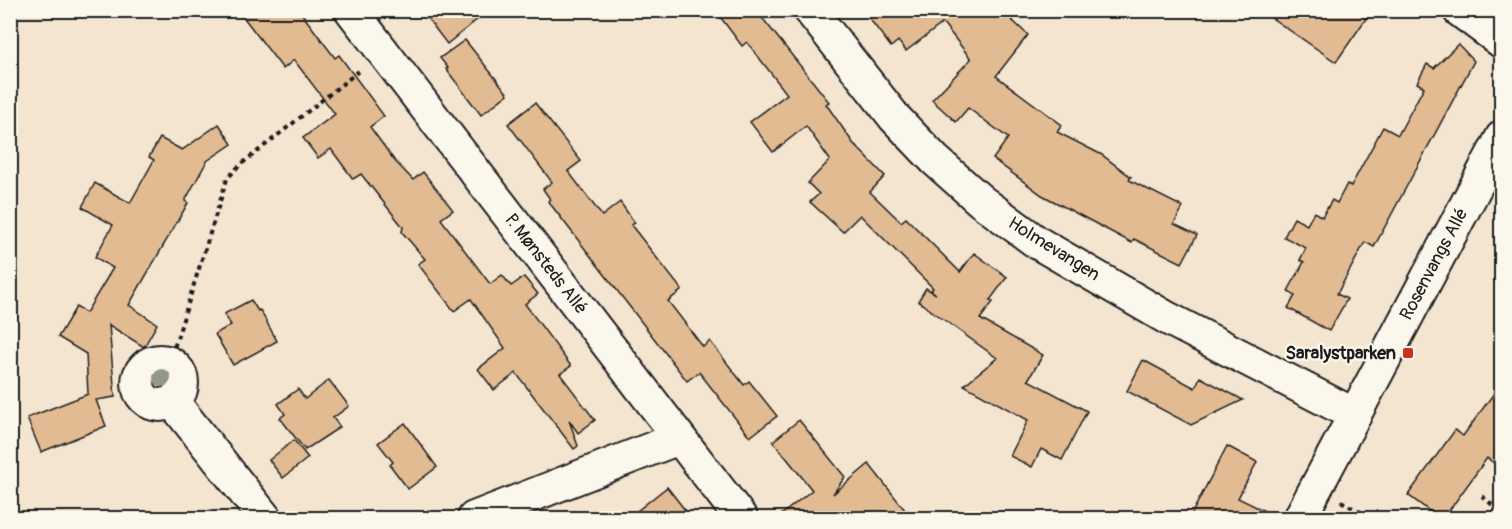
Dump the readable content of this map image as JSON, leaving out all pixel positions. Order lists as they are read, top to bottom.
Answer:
{
  "streets": {
    "street": ["Holmevangen", "P. Mønsteds Allé", "Rosenvangs Allé"]
  },
  "crossings": [
    ["Holmevangen", "Rosenvangs Allé"]
  ],
  "places": {
    "transit": ["Saralystparken"]
  }
}
